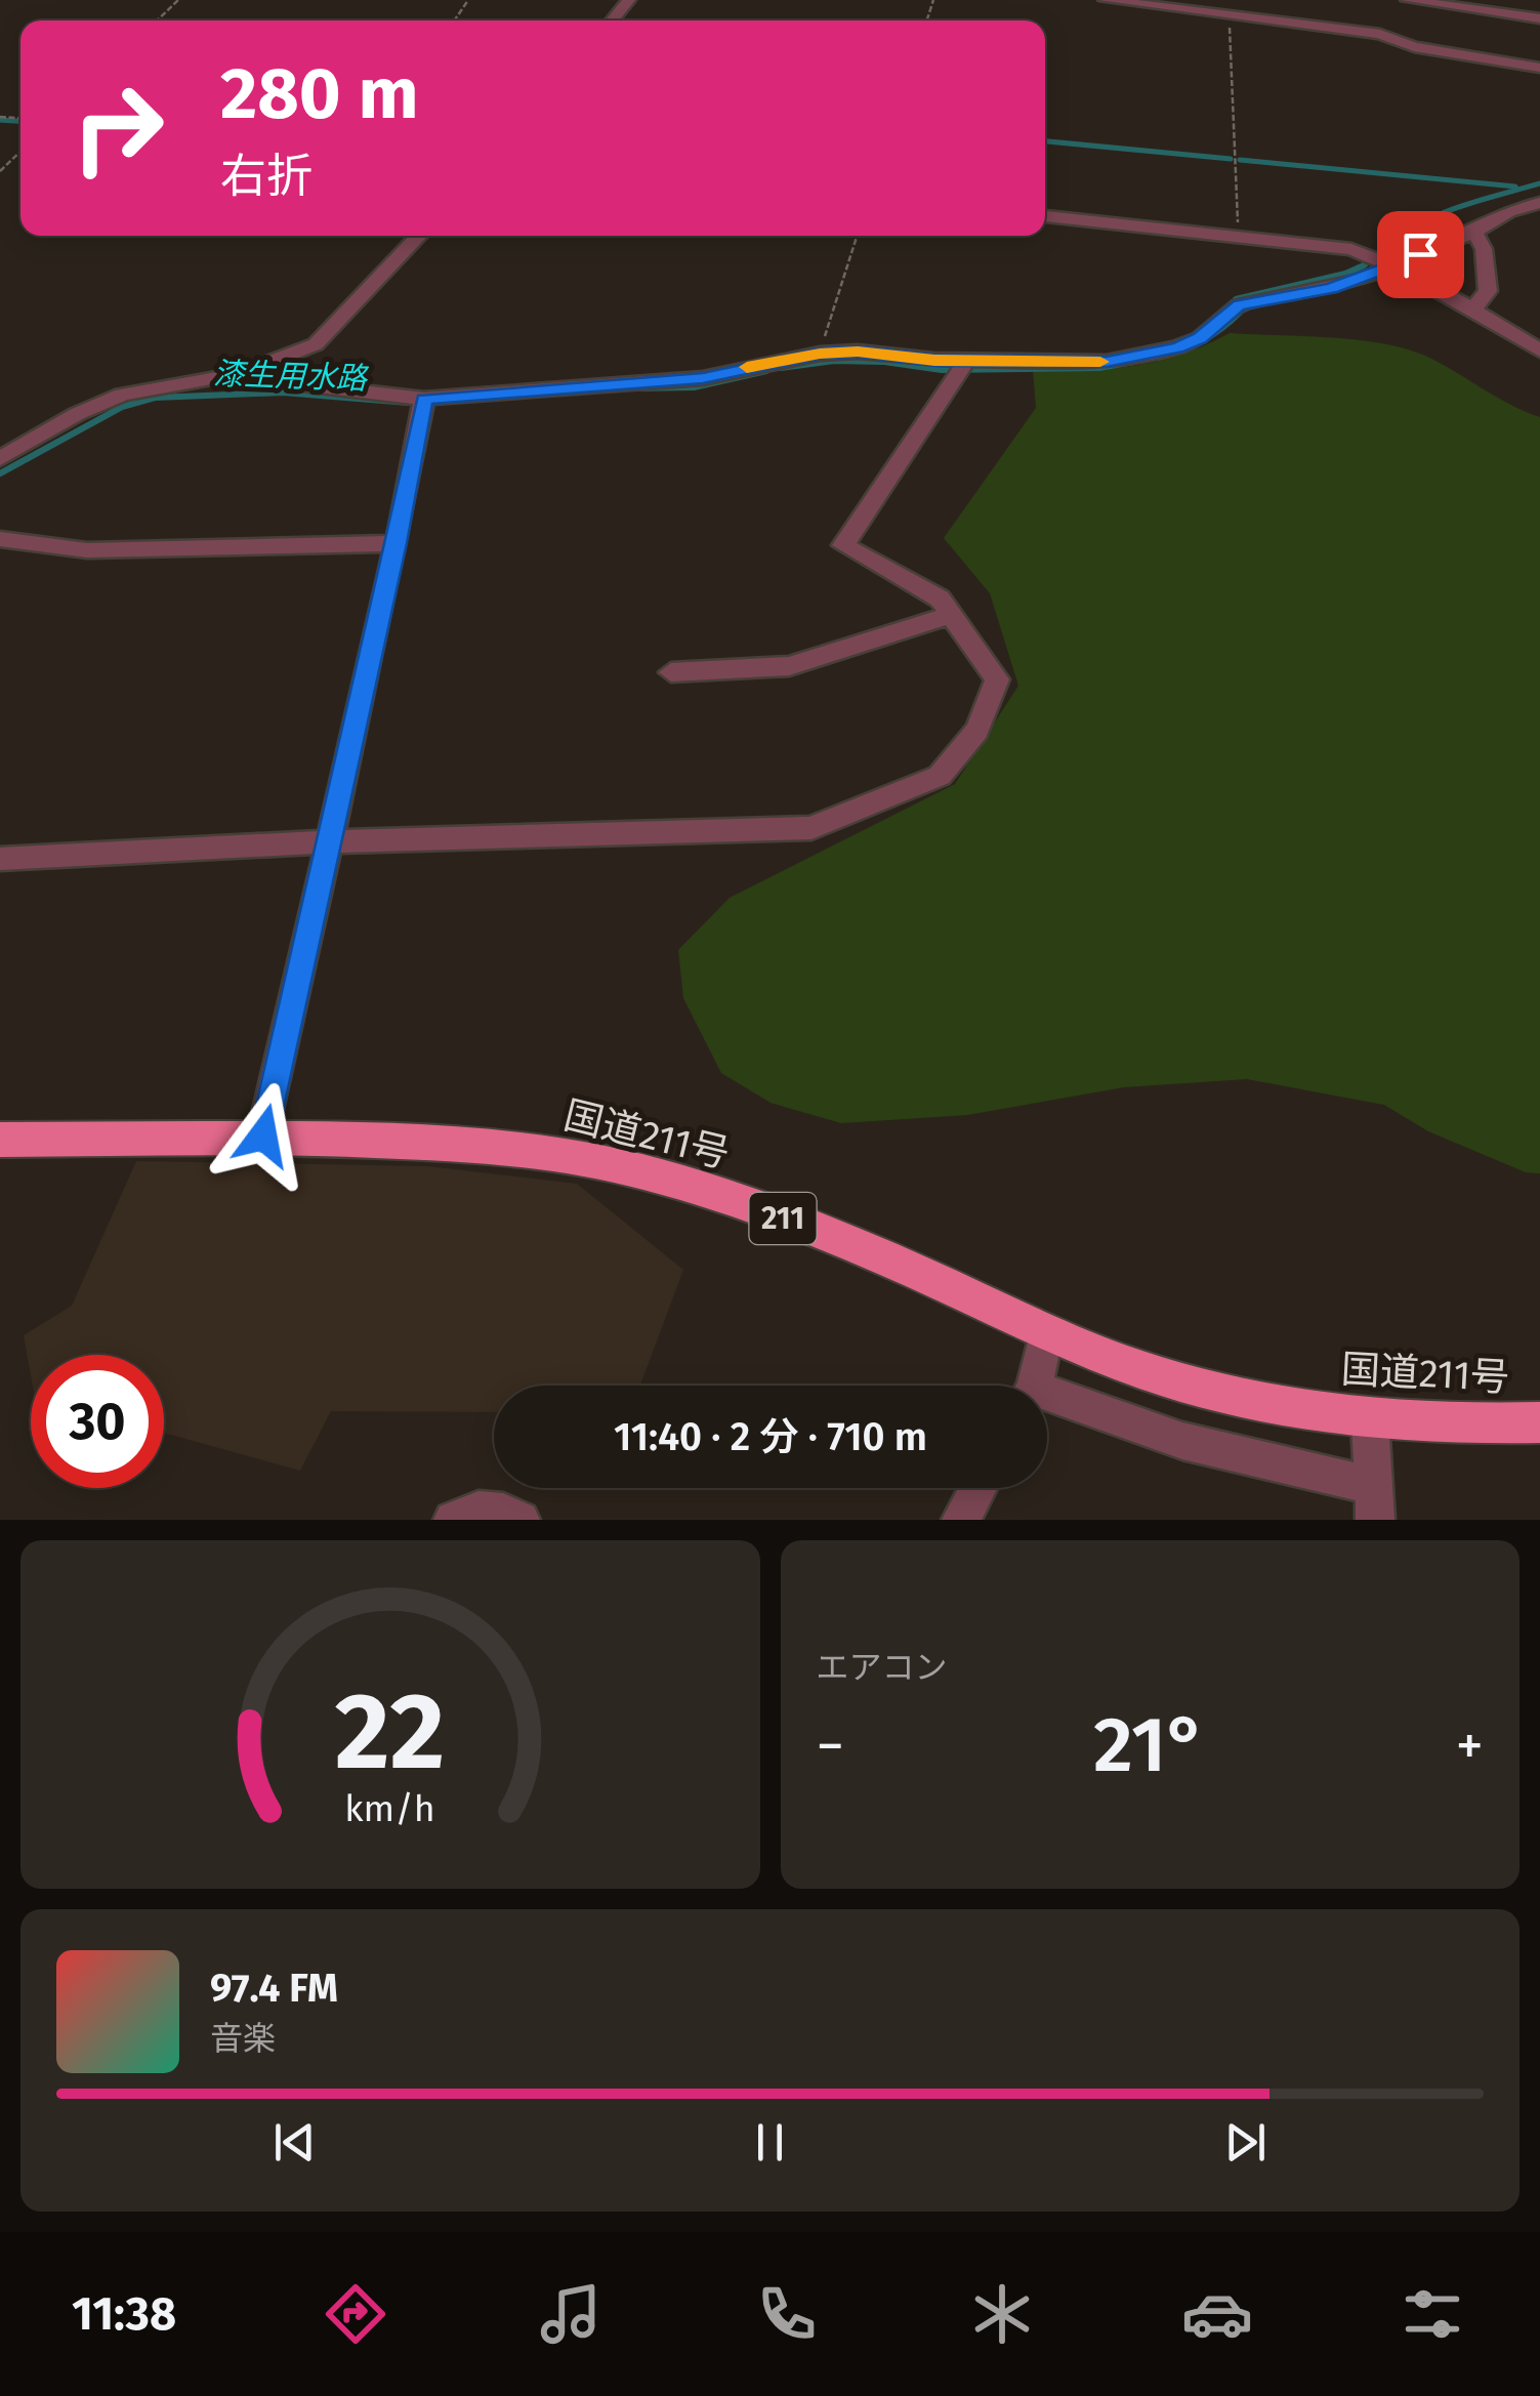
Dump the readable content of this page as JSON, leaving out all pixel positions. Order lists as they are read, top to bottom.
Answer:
{
  "streets": {
    "highway": ["国道211号", "211"]
  },
  "water": ["漆生用水路"],
  "page": {
    "turn": ["280 m", "右折"],
    "limit": "30",
    "trip": "11:40 · 2 分 · 710 m",
    "tile": "エアコン",
    "heat": ["−", "21°", "+"],
    "song": ["97.4 FM", "音楽"],
    "tabs": "11:38",
    "gauge": ["22", "km/h"]
  }
}
